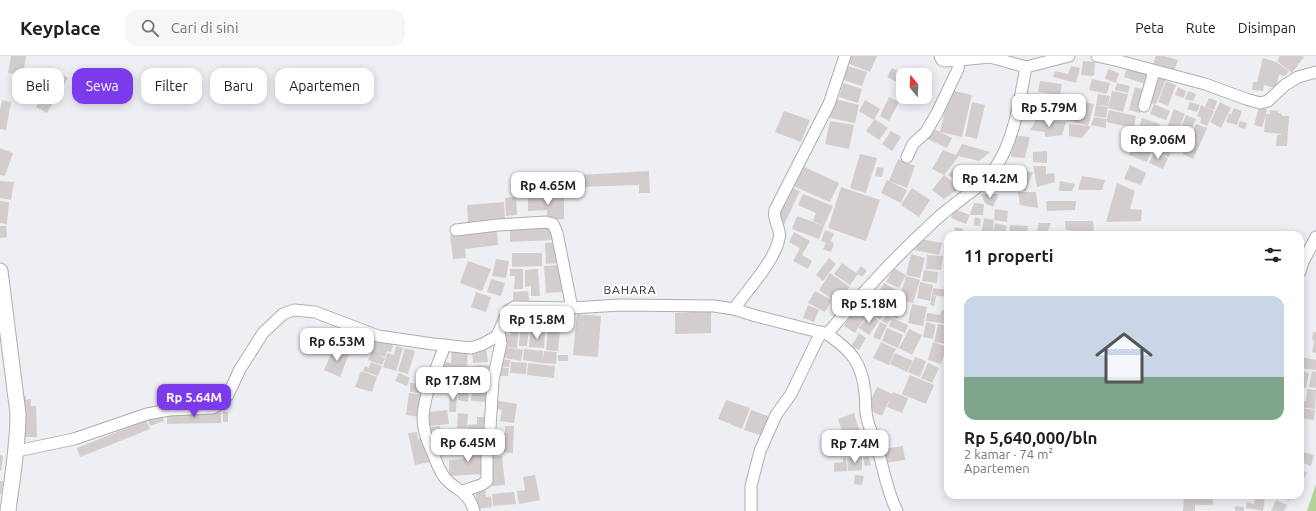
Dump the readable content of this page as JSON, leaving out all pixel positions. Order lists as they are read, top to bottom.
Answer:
{
  "districts": ["BAHARA"],
  "north": "top",
  "page": {
    "header": "Keyplace",
    "search": "Cari di sini",
    "nav": ["Peta", "Rute", "Disimpan"],
    "chip": [
      "Beli",
      "Sewa",
      "Filter",
      "Baru",
      "Apartemen"
    ],
    "price": [
      "Rp 5.79M",
      "Rp 9.06M",
      "Rp 14.2M",
      "Rp 4.65M",
      "Rp 5.18M",
      "Rp 15.8M",
      "Rp 6.53M",
      "Rp 17.8M",
      "Rp 5.64M",
      "Rp 6.45M",
      "Rp 7.4M"
    ],
    "heading": "11 properti",
    "list": [
      {
        "name": "Rp 5,640,000/bln",
        "note": "2 kamar · 74 m² · Apartemen"
      }
    ]
  }
}
